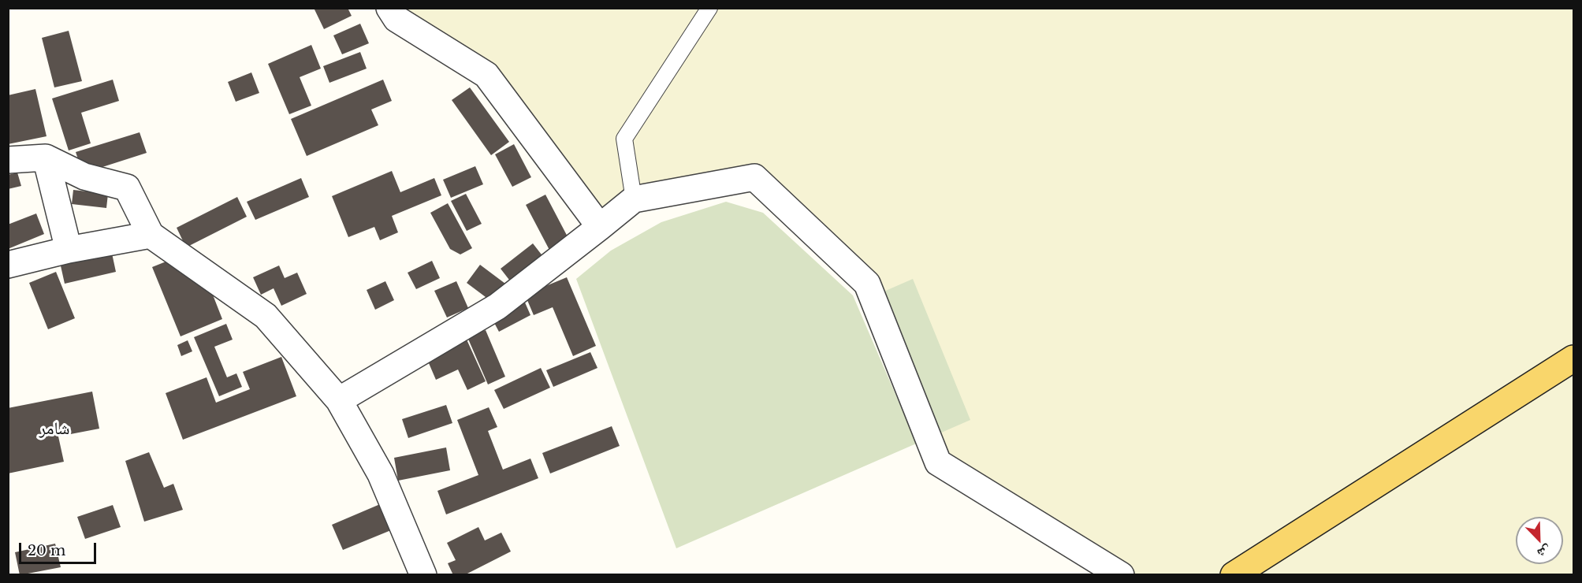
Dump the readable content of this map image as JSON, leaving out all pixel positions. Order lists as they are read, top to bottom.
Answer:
{
  "districts": ["شامر"],
  "scale_bar": "20 m",
  "north": "bottom right"
}
